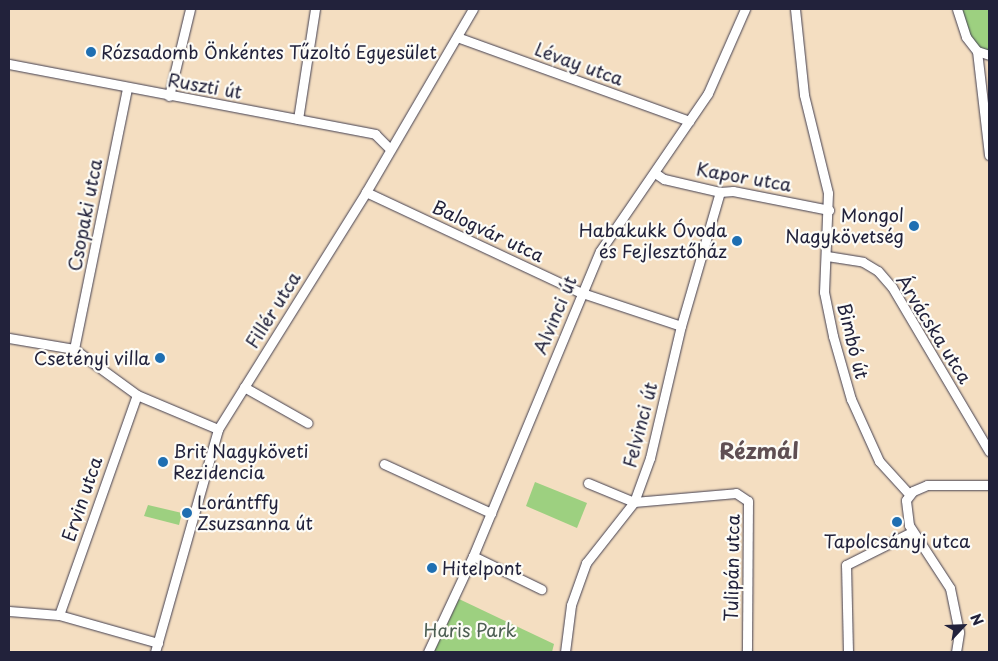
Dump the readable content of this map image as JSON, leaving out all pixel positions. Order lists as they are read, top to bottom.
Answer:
{
  "streets": {
    "street": [
      "Lévay utca",
      "Ruszti út",
      "Kapor utca",
      "Csopaki utca",
      "Balogvár utca",
      "Fillér utca",
      "Alvinci út",
      "Árvácska utca",
      "Bimbó út",
      "Felvinci út",
      "Ervin utca",
      "Tulipán utca"
    ]
  },
  "crossings": [
    ["Lévay utca", "Fillér utca"],
    ["Lévay utca", "Alvinci út"],
    ["Ruszti út", "Csopaki utca"],
    ["Ruszti út", "Fillér utca"],
    ["Kapor utca", "Alvinci út"],
    ["Kapor utca", "Bimbó út"],
    ["Kapor utca", "Felvinci út"],
    ["Balogvár utca", "Fillér utca"],
    ["Balogvár utca", "Alvinci út"],
    ["Balogvár utca", "Felvinci út"],
    ["Árvácska utca", "Bimbó út"],
    ["Felvinci út", "Tulipán utca"]
  ],
  "districts": ["Rézmál"],
  "parks": ["Haris Park"],
  "places": [
    "Rózsadomb Önkéntes Tűzoltó Egyesület",
    "Mongol Nagykövetség",
    "Habakukk Óvoda és Fejlesztőház",
    "Csetényi villa",
    "Brit Nagyköveti Rezidencia",
    "Lorántffy Zsuzsanna út",
    "Tapolcsányi utca",
    "Hitelpont"
  ],
  "north": "top right"
}
